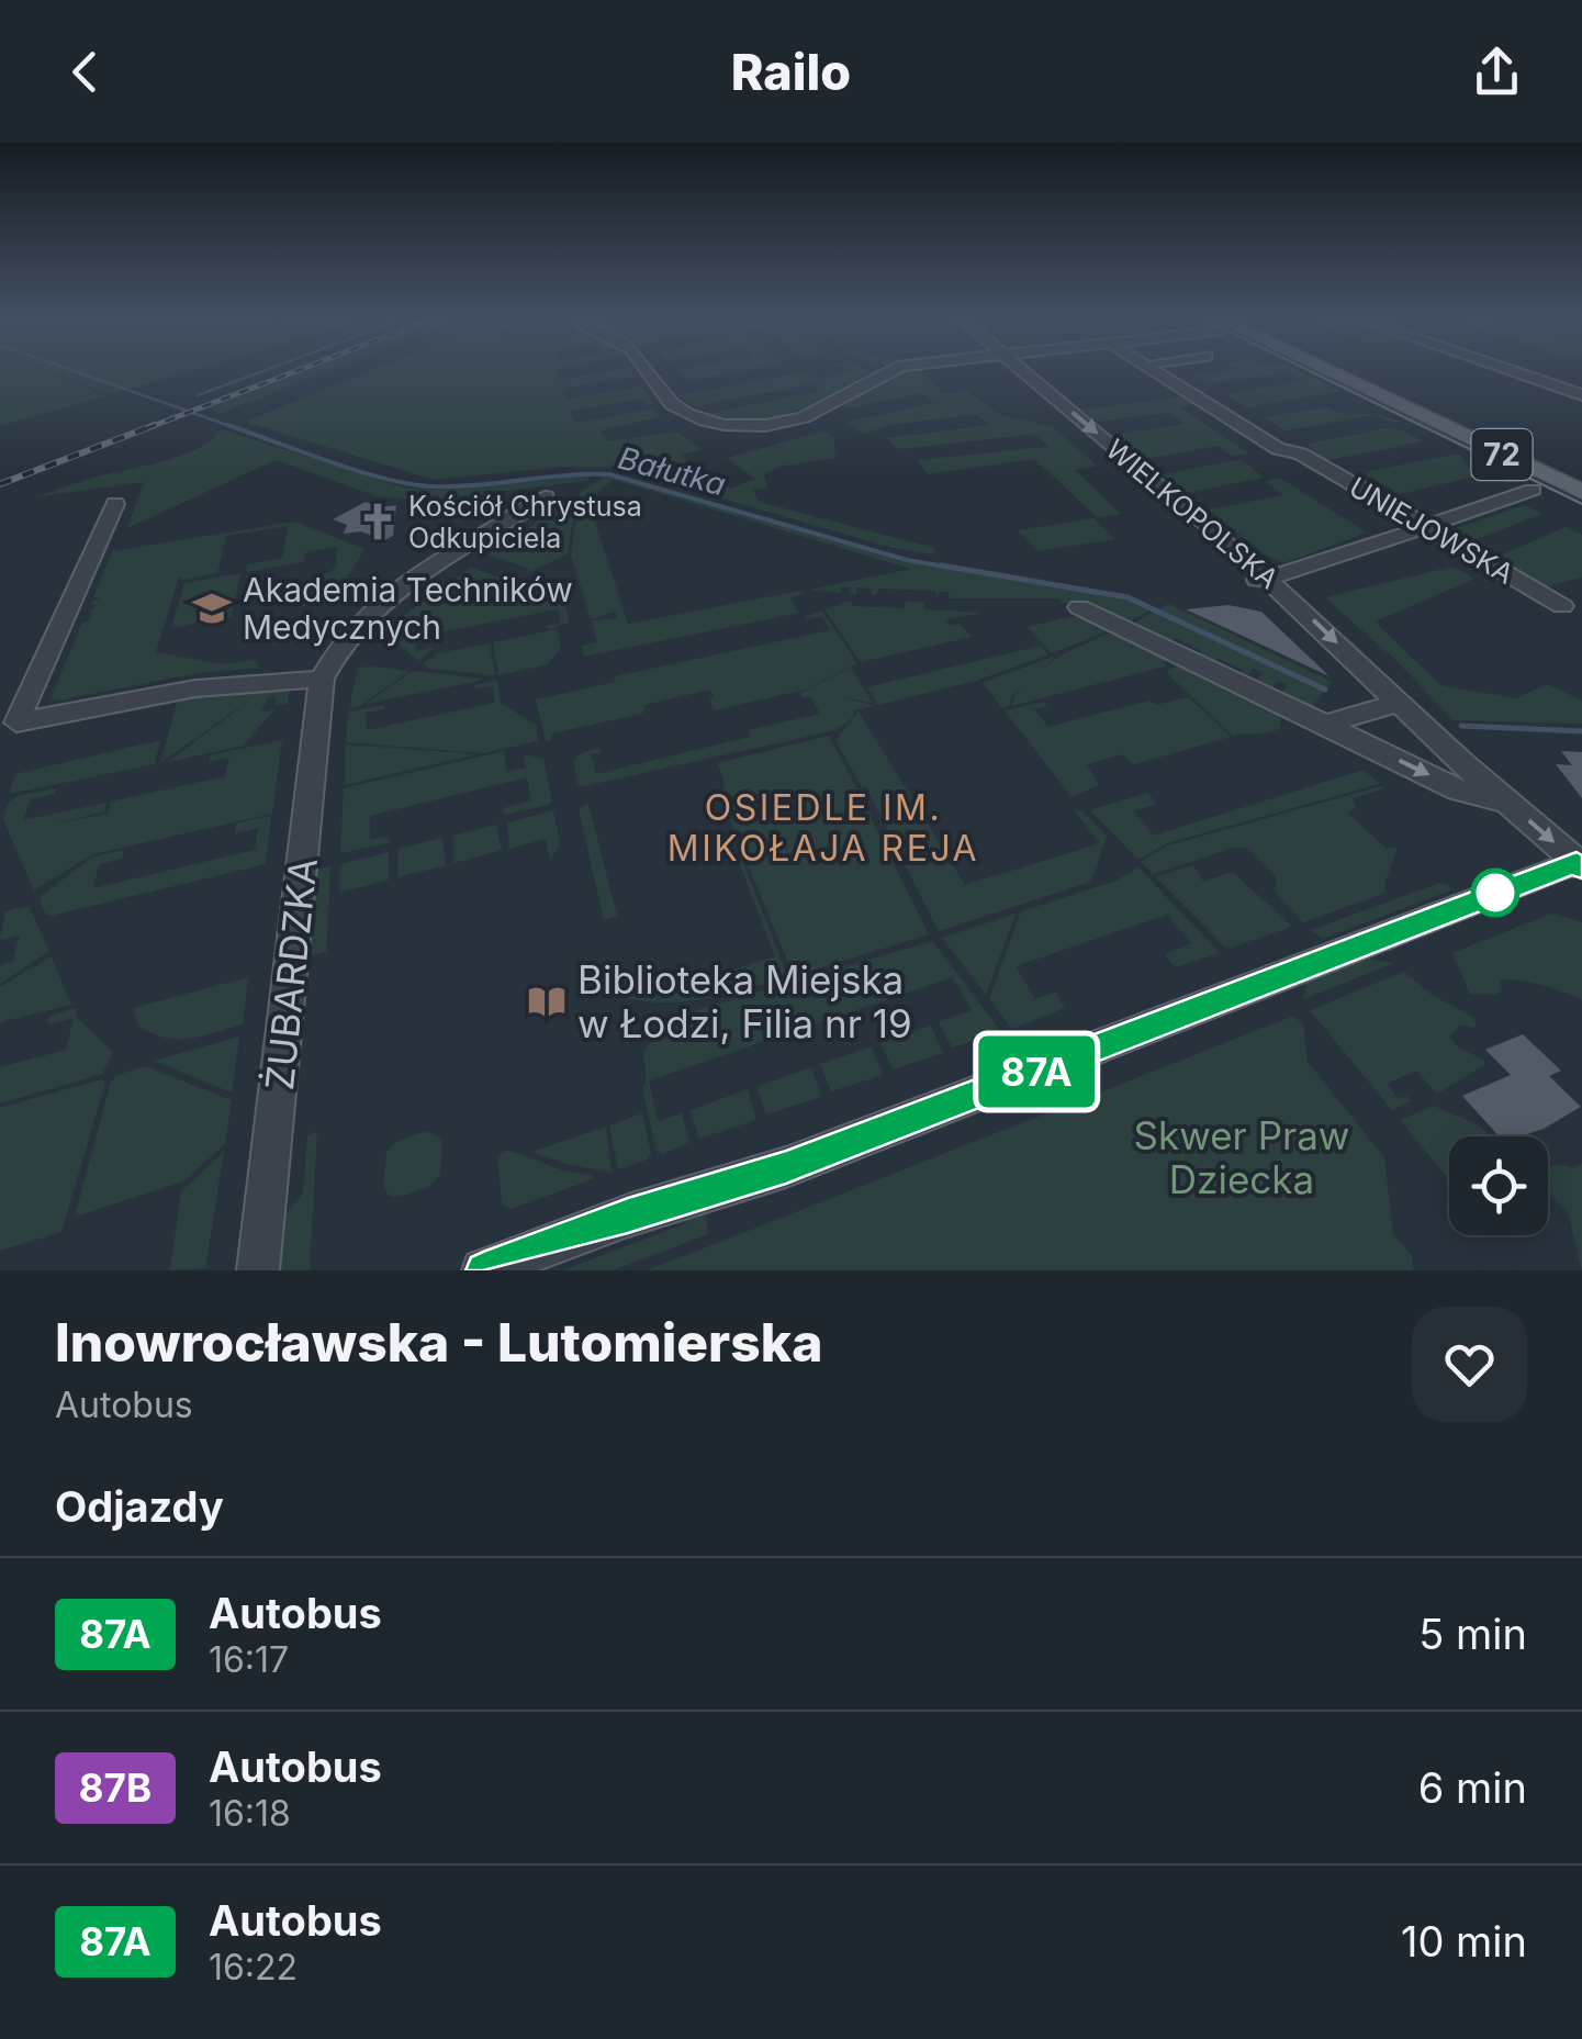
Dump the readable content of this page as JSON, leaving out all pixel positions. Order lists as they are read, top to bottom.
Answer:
{
  "streets": {
    "main road": ["72"],
    "street": ["WIELKOPOLSKA", "UNIEJOWSKA", "ŻUBARDZKA"]
  },
  "districts": ["OSIEDLE IM. MIKOŁAJA REJA"],
  "water": ["Bałutka"],
  "parks": ["Skwer Praw Dziecka"],
  "places": {
    "church": ["Kościół Chrystusa Odkupiciela"],
    "school or university": ["Akademia Techników Medycznych"],
    "library": ["Biblioteka Miejska w Łodzi, Filia nr 19"]
  },
  "lines": ["bus line 87A"],
  "page": {
    "header": "Railo",
    "on_map": "87A",
    "heading": [
      ["Inowrocławska - Lutomierska", "Autobus"],
      "Odjazdy"
    ],
    "list": [
      {
        "mark": "87A",
        "name": "Autobus",
        "note": "16:17",
        "value": "5 min"
      },
      {
        "mark": "87B",
        "name": "Autobus",
        "note": "16:18",
        "value": "6 min"
      },
      {
        "mark": "87A",
        "name": "Autobus",
        "note": "16:22",
        "value": "10 min"
      }
    ]
  }
}
